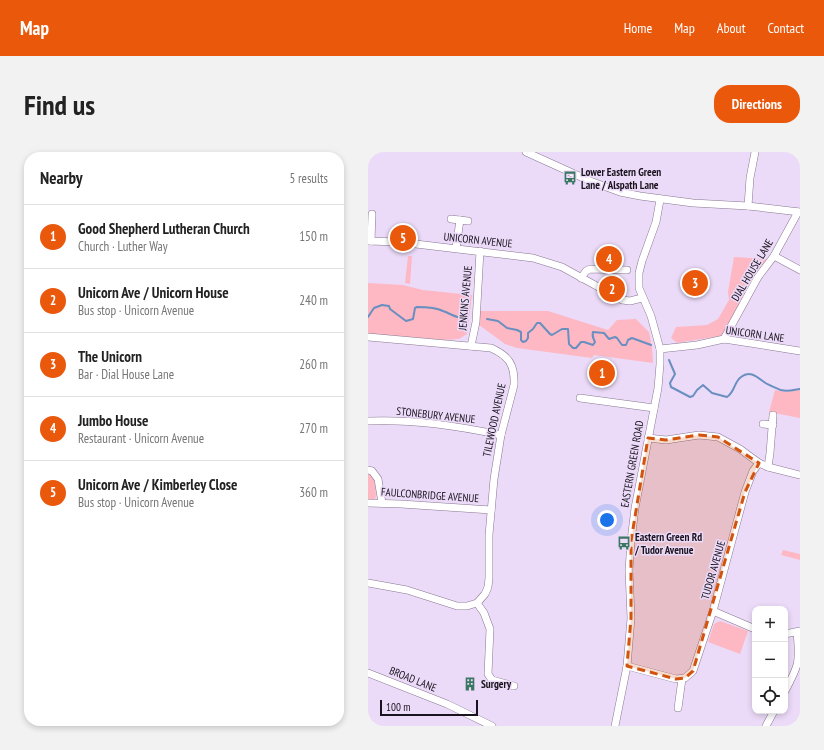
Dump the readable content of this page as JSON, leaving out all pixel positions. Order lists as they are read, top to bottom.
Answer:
{
  "streets": {
    "street": [
      "UNICORN AVENUE",
      "DIAL HOUSE LANE",
      "JENKINS AVENUE",
      "UNICORN LANE",
      "STONEBURY AVENUE",
      "TILEWOOD AVENUE",
      "EASTERN GREEN ROAD",
      "FAULCONBRIDGE AVENUE",
      "TUDOR AVENUE",
      "BROAD LANE"
    ]
  },
  "crossings": [
    ["UNICORN AVENUE", "JENKINS AVENUE"],
    ["UNICORN AVENUE", "EASTERN GREEN ROAD"],
    ["DIAL HOUSE LANE", "UNICORN LANE"],
    ["JENKINS AVENUE", "TILEWOOD AVENUE"],
    ["UNICORN LANE", "EASTERN GREEN ROAD"],
    ["STONEBURY AVENUE", "TILEWOOD AVENUE"],
    ["TILEWOOD AVENUE", "FAULCONBRIDGE AVENUE"]
  ],
  "places": {
    "bus stop": ["Lower Eastern Green Lane / Alspath Lane", "Eastern Green Rd / Tudor Avenue"],
    "building": ["Surgery"]
  },
  "scale_bar": "100 m",
  "page": {
    "header": "Map",
    "nav": [
      "Home",
      "Map",
      "About",
      "Contact"
    ],
    "buttons": "Directions",
    "title": "Find us",
    "heading": ["Nearby", "5 results"],
    "list": [
      {
        "mark": "1",
        "name": "Good Shepherd Lutheran Church",
        "note": "Church · Luther Way",
        "value": "150 m"
      },
      {
        "mark": "2",
        "name": "Unicorn Ave / Unicorn House",
        "note": "Bus stop · Unicorn Avenue",
        "value": "240 m"
      },
      {
        "mark": "3",
        "name": "The Unicorn",
        "note": "Bar · Dial House Lane",
        "value": "260 m"
      },
      {
        "mark": "4",
        "name": "Jumbo House",
        "note": "Restaurant · Unicorn Avenue",
        "value": "270 m"
      },
      {
        "mark": "5",
        "name": "Unicorn Ave / Kimberley Close",
        "note": "Bus stop · Unicorn Avenue",
        "value": "360 m"
      }
    ],
    "pins": [
      "5",
      "4",
      "3",
      "2",
      "1"
    ],
    "map_buttons": ["+", "−"],
    "scale": "100 m"
  }
}
